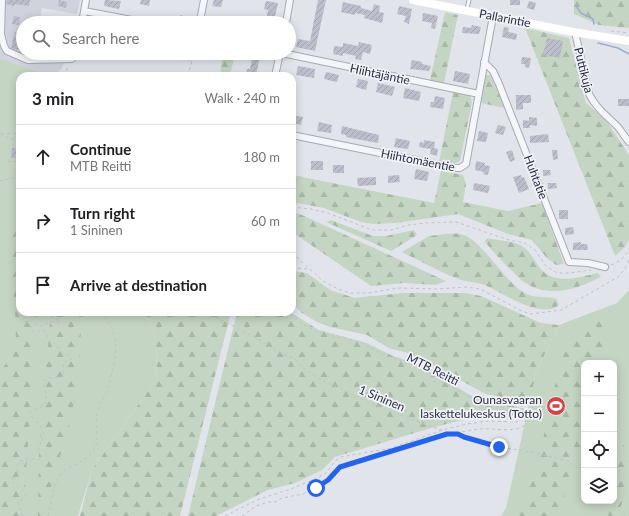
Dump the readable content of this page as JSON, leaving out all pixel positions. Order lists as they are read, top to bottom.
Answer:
{
  "streets": {
    "street": [
      "Pallarintie",
      "Puttikuja",
      "Hiihtäjäntie",
      "Hiihtomäentie",
      "Huhtatie"
    ],
    "path": ["MTB Reitti", "1 Sininen"]
  },
  "crossings": [
    ["Pallarintie", "Puttikuja"],
    ["Pallarintie", "Hiihtomäentie"],
    ["Hiihtäjäntie", "Hiihtomäentie"],
    ["Hiihtomäentie", "Huhtatie"]
  ],
  "places": {
    "sports": ["Ounasvaaran laskettelukeskus (Totto)"]
  },
  "page": {
    "search": "Search here",
    "heading": ["3 min", "Walk · 240 m"],
    "list": [
      ["Continue", "MTB Reitti", "180 m"],
      ["Turn right", "1 Sininen", "60 m"],
      "Arrive at destination"
    ],
    "map_buttons": ["+", "−"]
  }
}
